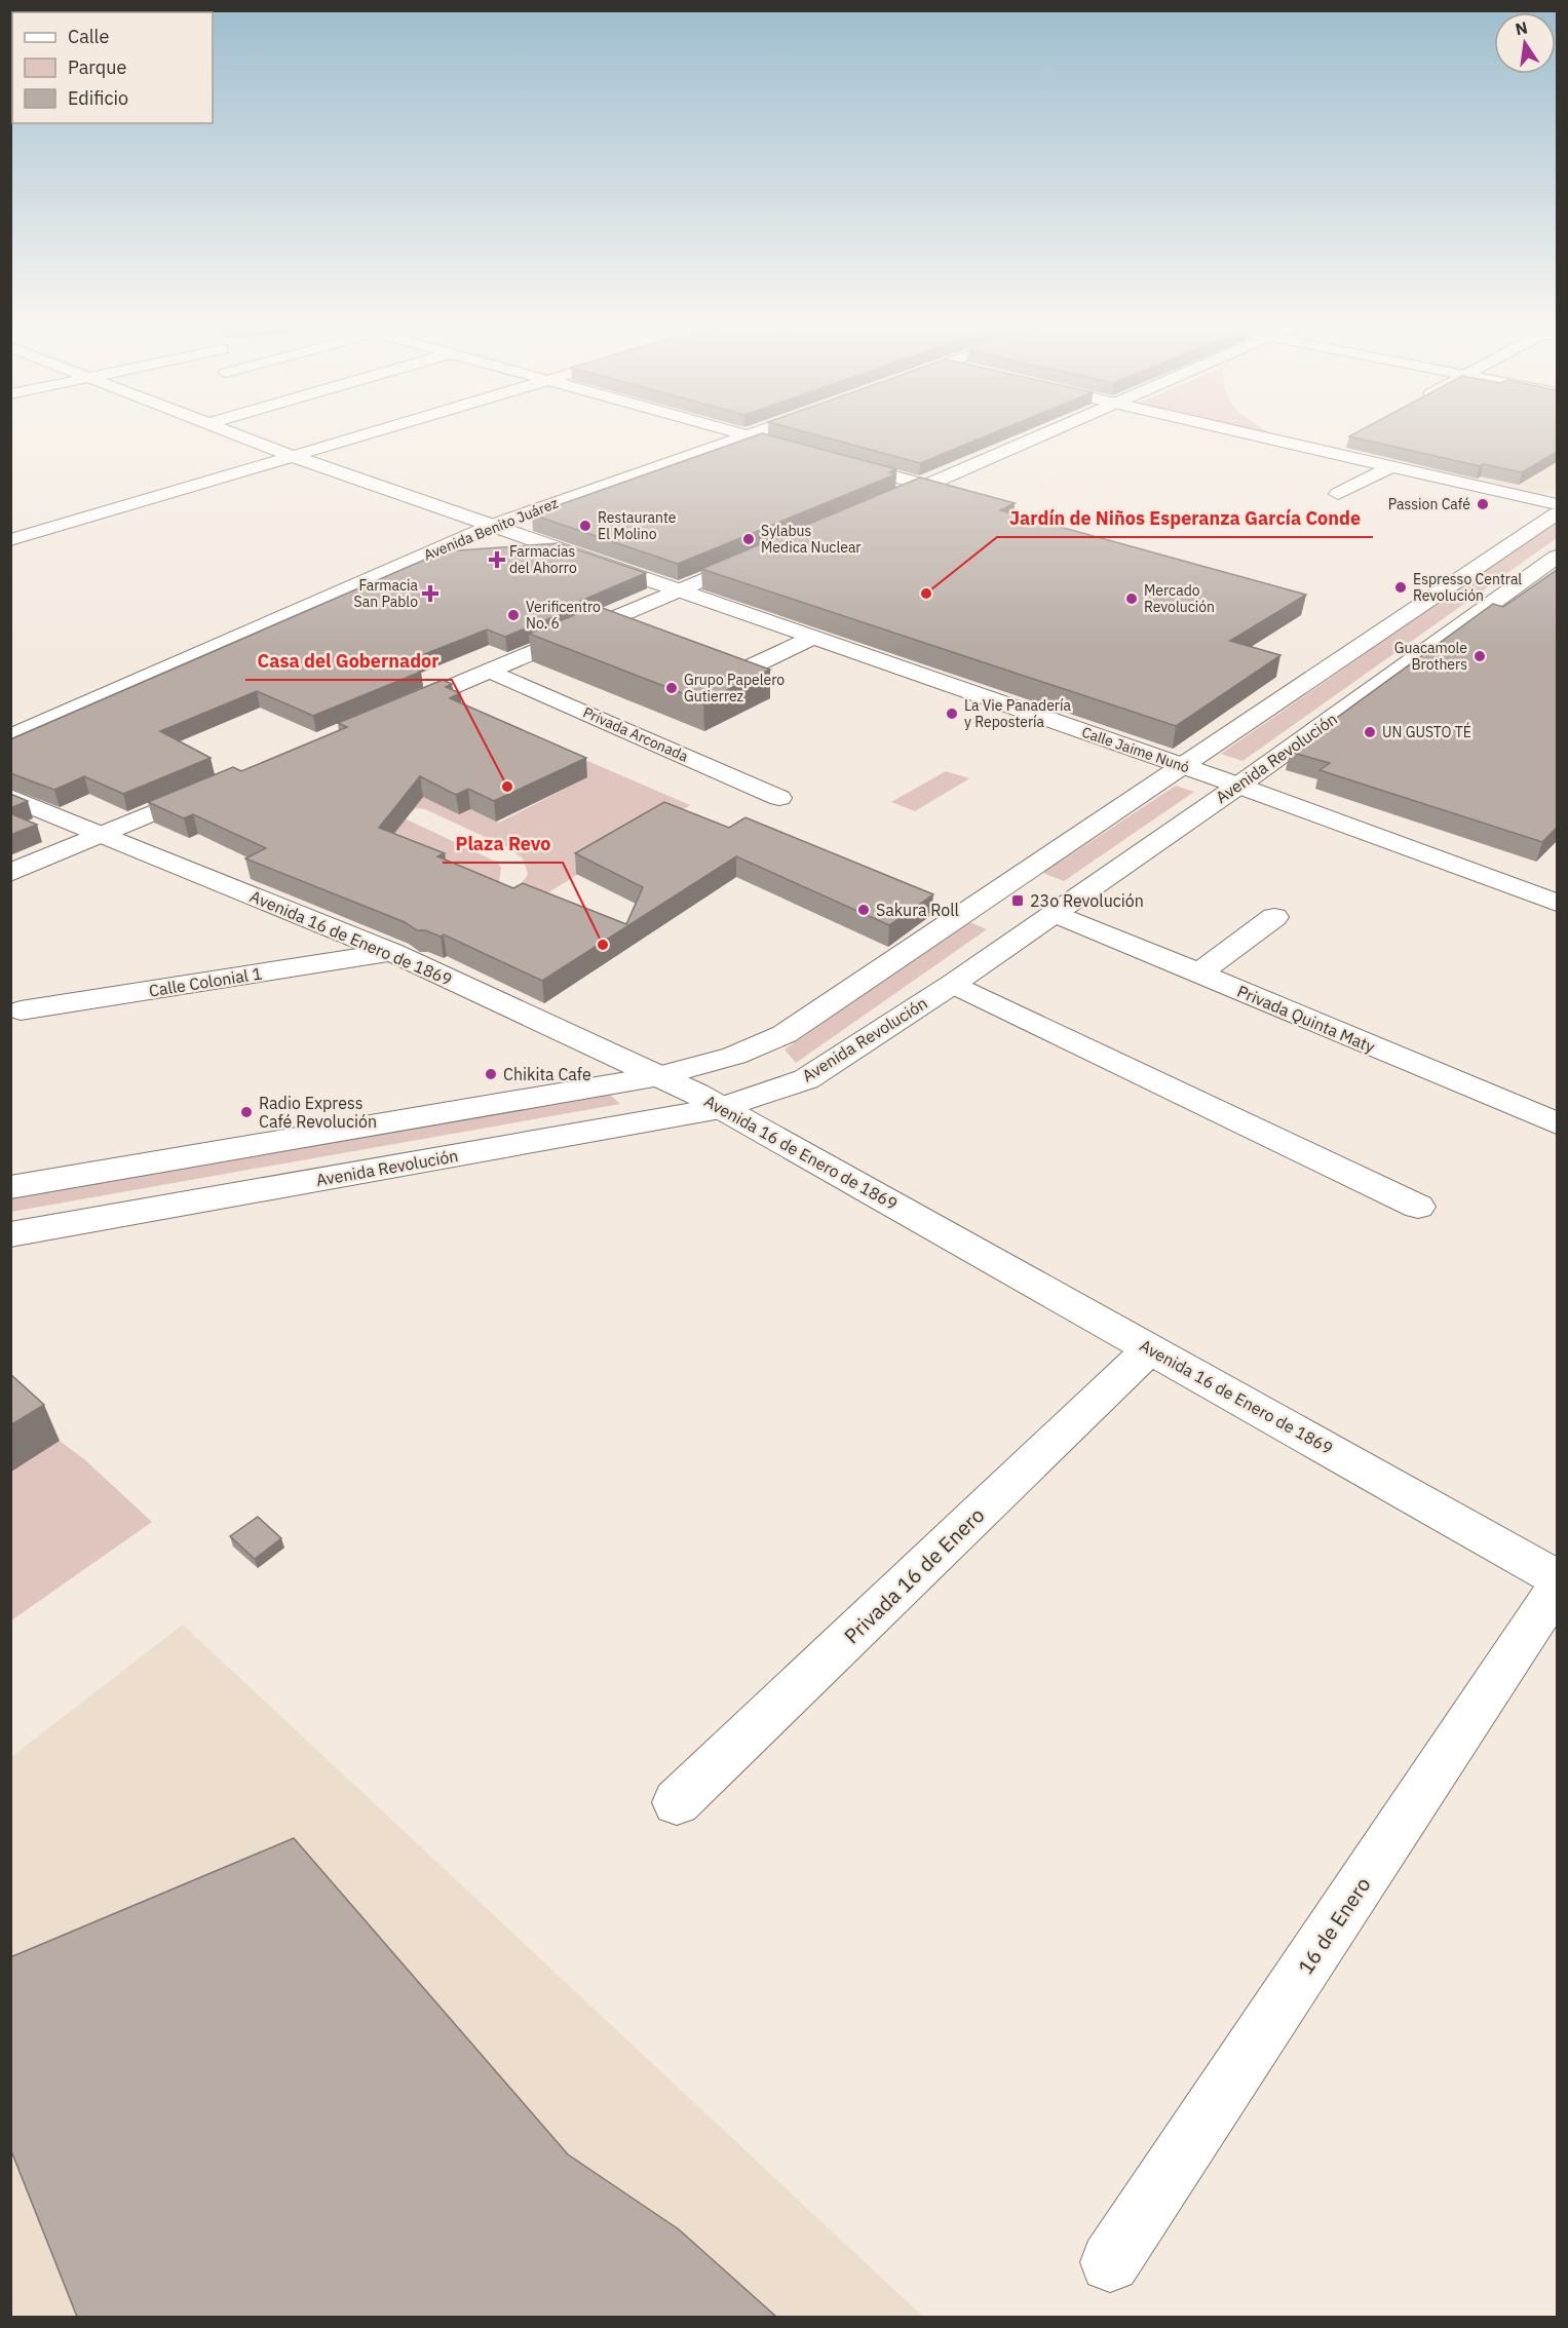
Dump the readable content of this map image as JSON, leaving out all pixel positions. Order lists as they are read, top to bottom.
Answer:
{
  "streets": {
    "street": [
      "Avenida Benito Juárez",
      "Privada Arconada",
      "Calle Jaime Nunó",
      "Avenida Revolución",
      "Avenida 16 de Enero de 1869",
      "Calle Colonial 1",
      "Privada Quinta Maty",
      "Privada 16 de Enero",
      "16 de Enero"
    ]
  },
  "crossings": [
    ["Avenida Benito Juárez", "Calle Jaime Nunó"],
    ["Calle Jaime Nunó", "Avenida Revolución"],
    ["Avenida Revolución", "Avenida 16 de Enero de 1869"],
    ["Avenida Revolución", "Privada Quinta Maty"],
    ["Avenida 16 de Enero de 1869", "Calle Colonial 1"],
    ["Avenida 16 de Enero de 1869", "Privada 16 de Enero"]
  ],
  "places": {
    "other": [
      "Passion Café",
      "Restaurante El Molino",
      "Sylabus Medica Nuclear",
      "Espresso Central Revolución",
      "Jardín de Niños Esperanza García Conde",
      "Mercado Revolución",
      "Verificentro No. 6",
      "Guacamole Brothers",
      "Grupo Papelero Gutierrez",
      "La Vie Panadería y Repostería",
      "UN GUSTO TÉ",
      "Casa del Gobernador",
      "Sakura Roll",
      "Plaza Revo",
      "Chikita Cafe",
      "Radio Express Café Revolución"
    ],
    "health": ["Farmacias del Ahorro", "Farmacia San Pablo"],
    "transit": ["23o Revolución"]
  },
  "legend": ["Calle", "Parque", "Edificio"],
  "north": "top"
}
